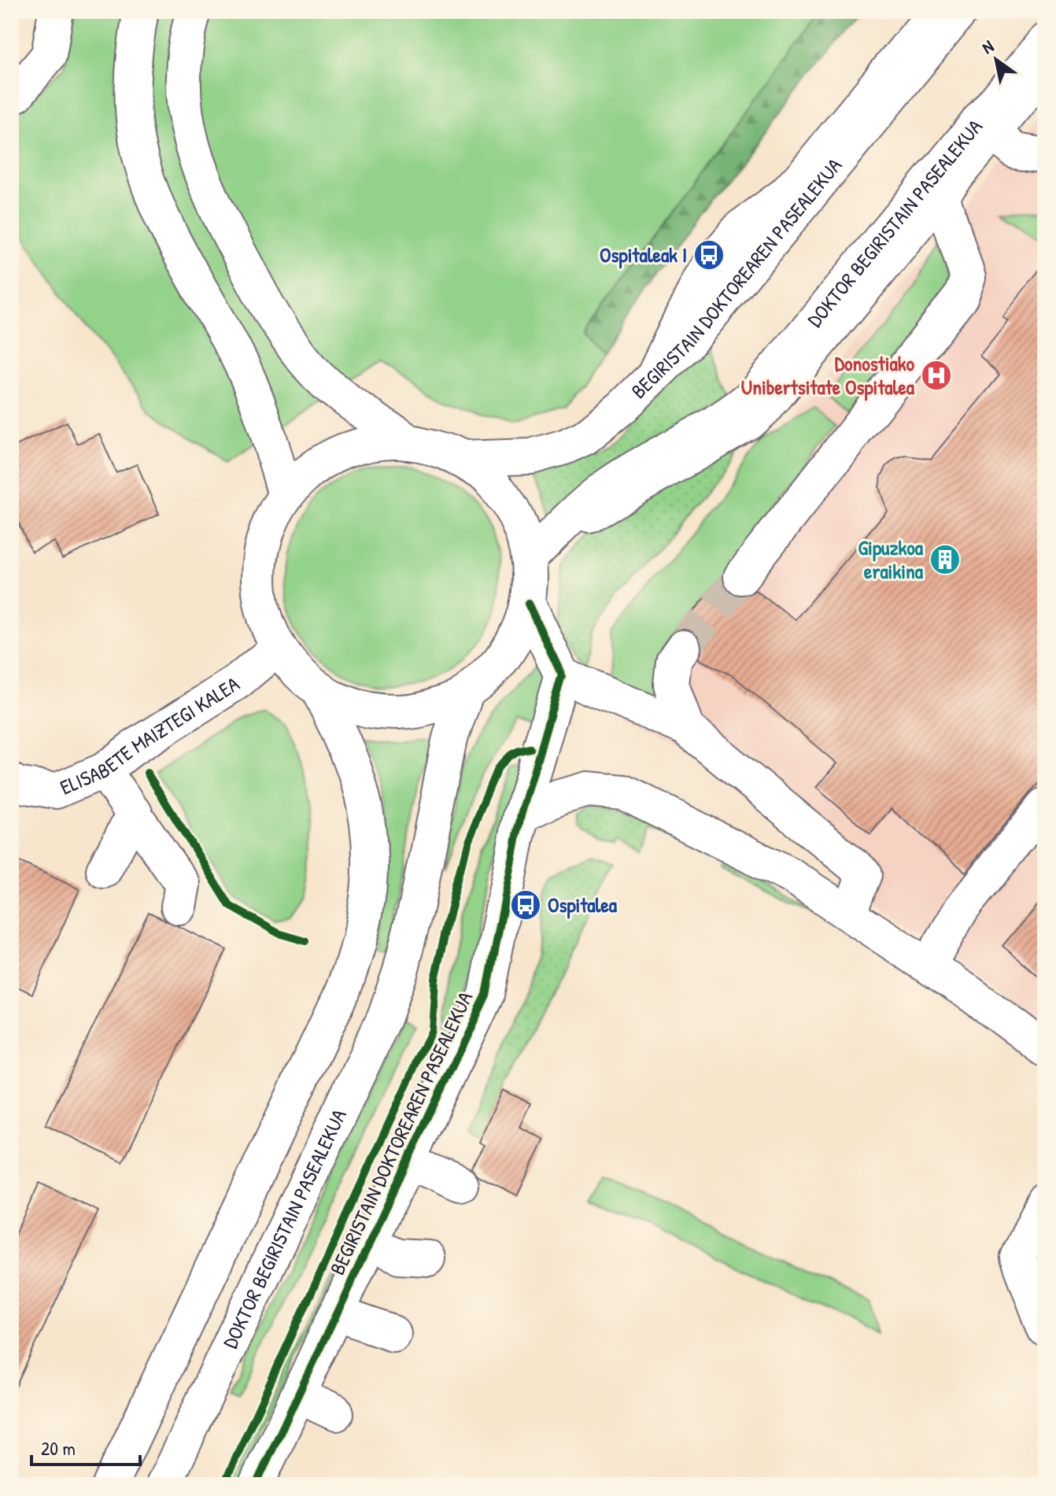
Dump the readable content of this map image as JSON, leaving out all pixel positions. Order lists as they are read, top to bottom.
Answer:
{
  "streets": {
    "main road": ["DOKTOR BEGIRISTAIN PASEALEKUA", "BEGIRISTAIN DOKTOREAREN PASEALEKUA", "ELISABETE MAIZTEGI KALEA"]
  },
  "places": {
    "bus stop": ["Ospitaleak I", "Ospitalea"],
    "hospital": ["Donostiako Unibertsitate Ospitalea"],
    "building": ["Gipuzkoa eraikina"]
  },
  "scale_bar": "20 m",
  "north": "top left"
}
